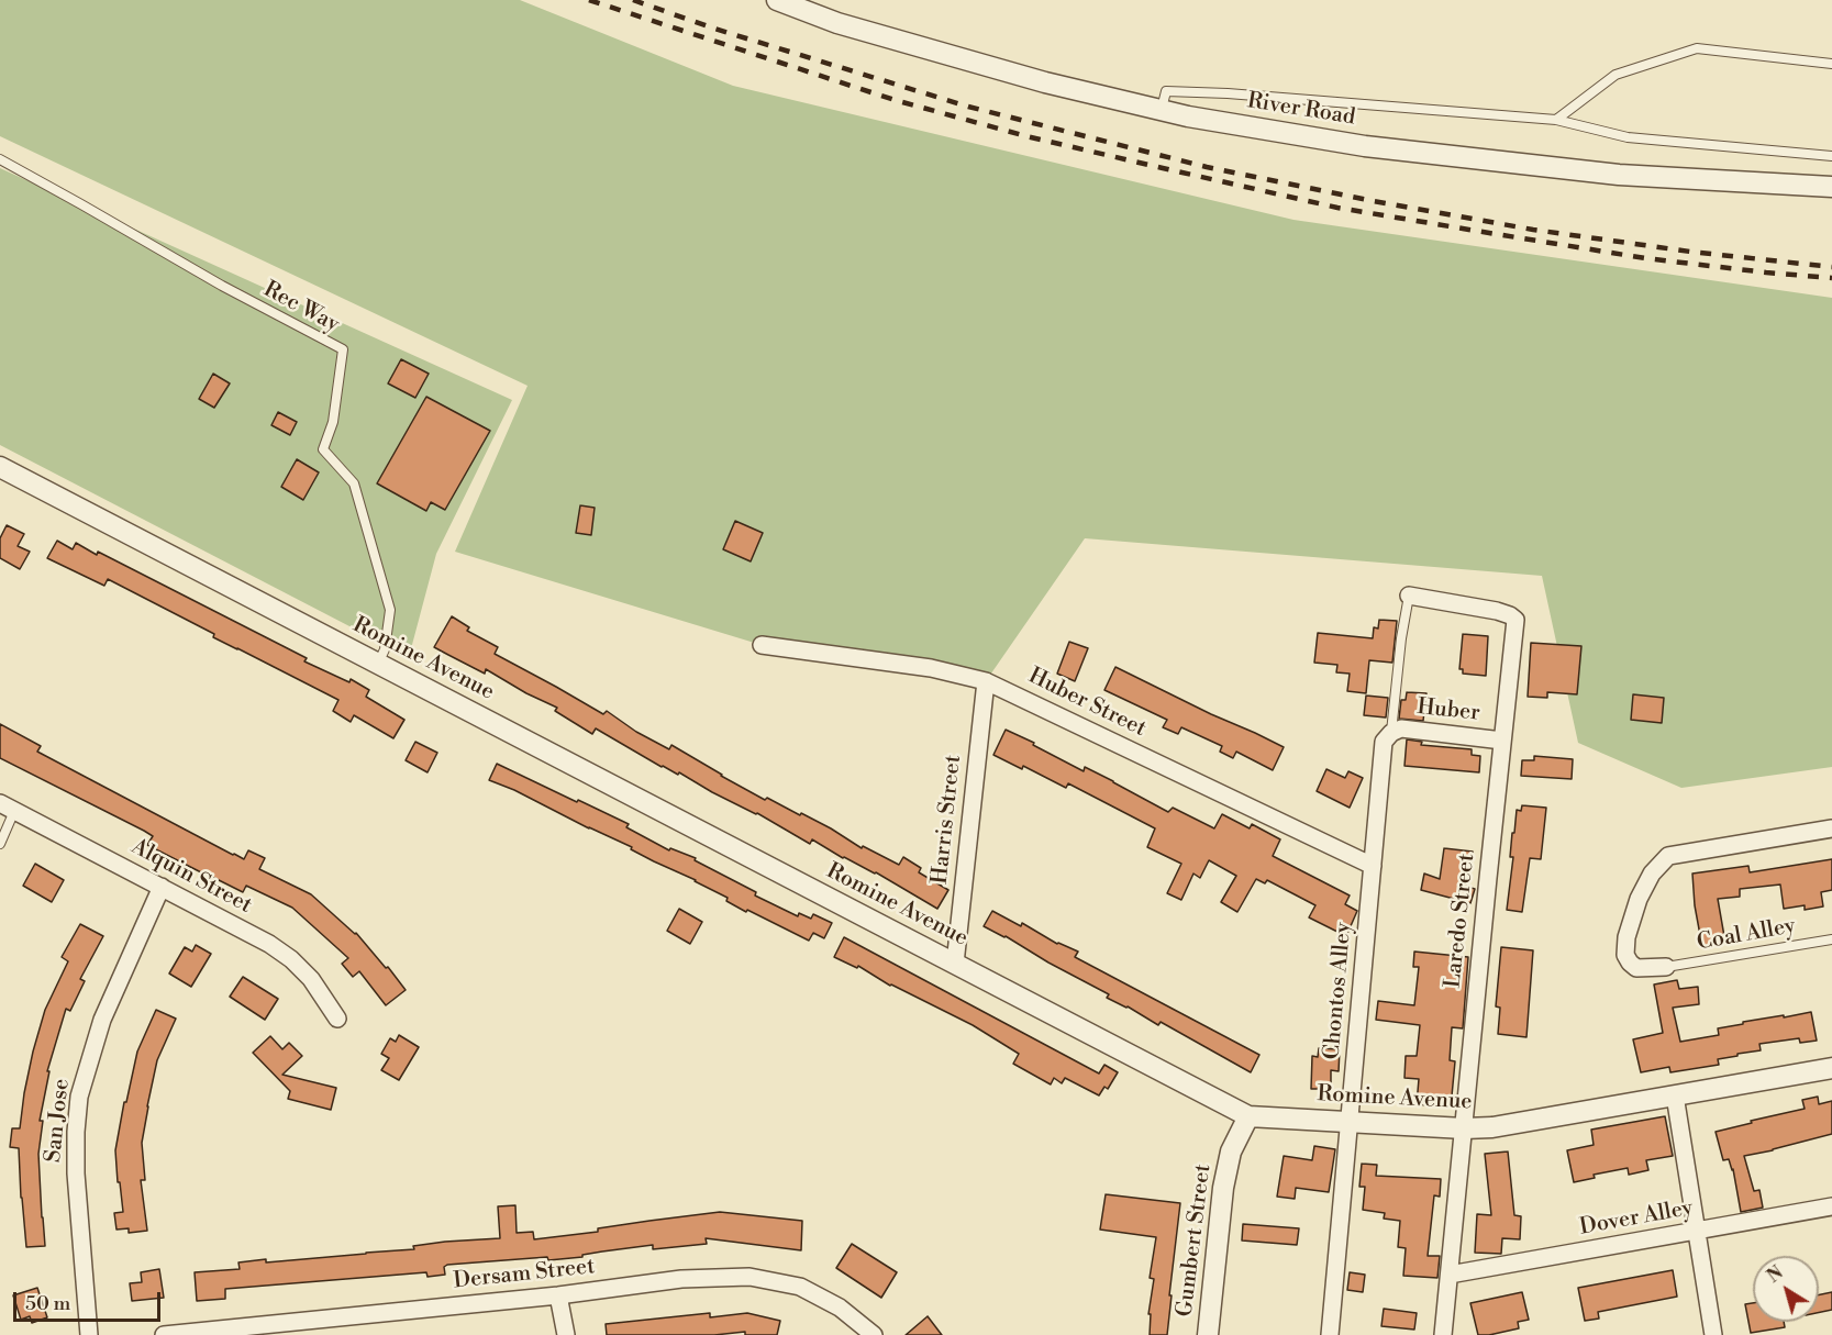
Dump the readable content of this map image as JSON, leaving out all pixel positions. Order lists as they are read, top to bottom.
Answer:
{
  "streets": {
    "street": [
      "River Road",
      "Romine Avenue",
      "Huber Street",
      "Huber",
      "Harris Street",
      "Alquin Street",
      "Laredo Street",
      "Chontos Alley",
      "San Jose",
      "Dover Alley",
      "Gumbert Street",
      "Dersam Street"
    ],
    "lane": ["Rec Way", "Coal Alley"]
  },
  "crossings": [
    ["Rec Way", "Romine Avenue"],
    ["Romine Avenue", "Harris Street"],
    ["Romine Avenue", "Laredo Street"],
    ["Romine Avenue", "Chontos Alley"],
    ["Romine Avenue", "Gumbert Street"],
    ["Huber Street", "Harris Street"],
    ["Huber Street", "Chontos Alley"],
    ["Huber", "Laredo Street"],
    ["Huber", "Chontos Alley"],
    ["Alquin Street", "San Jose"],
    ["Laredo Street", "Dover Alley"]
  ],
  "scale_bar": "50 m",
  "north": "top left"
}
